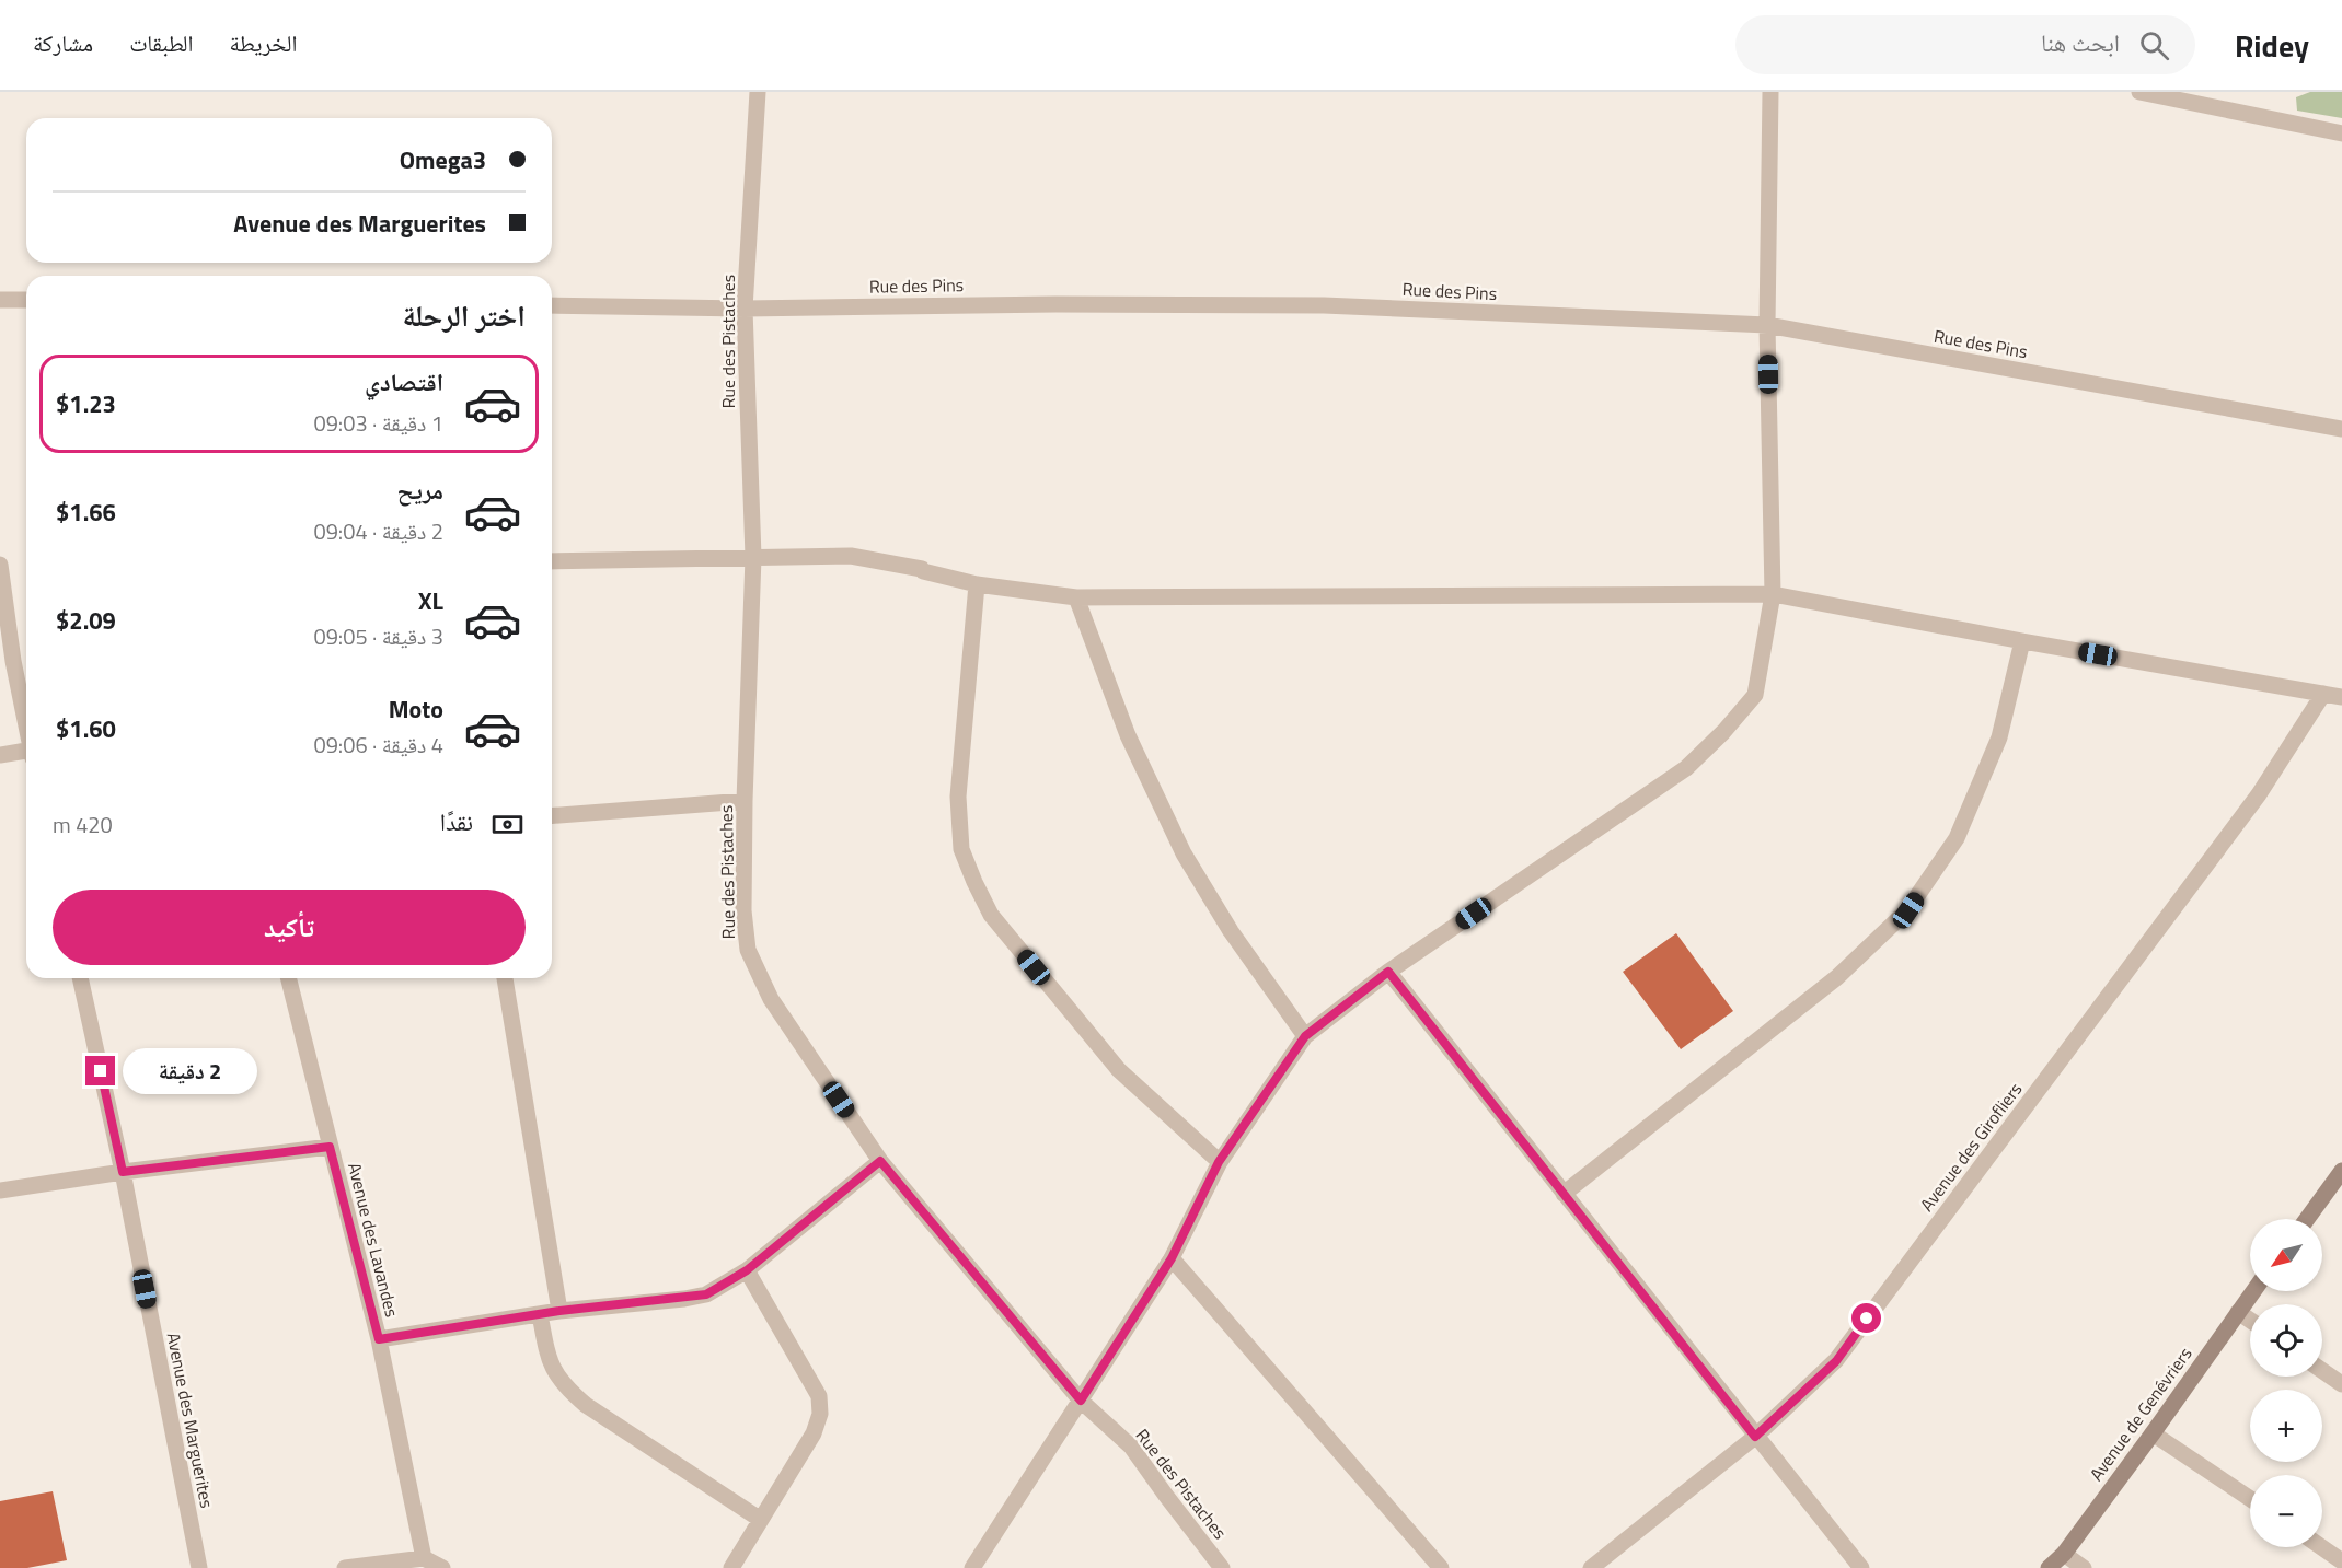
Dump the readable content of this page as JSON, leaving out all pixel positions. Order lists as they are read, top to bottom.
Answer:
{
  "streets": {
    "street": [
      "Rue des Pins",
      "Rue des Pistaches",
      "Avenue des Girofliers",
      "Avenue des Lavandes",
      "Avenue de Genévriers",
      "Avenue des Marguerites"
    ]
  },
  "crossings": [
    ["Rue des Pins", "Rue des Pistaches"]
  ],
  "north": "bottom left",
  "page": {
    "header": "Ridey",
    "search": "ابحث هنا",
    "nav": ["الخريطة", "الطبقات", "مشاركة"],
    "banner": ["Omega3", "Avenue des Marguerites"],
    "heading": "اختر الرحلة",
    "list": [
      {
        "name": "اقتصادي",
        "note": "1 دقيقة · 09:03",
        "value": "$1.23"
      },
      {
        "name": "مريح",
        "note": "2 دقيقة · 09:04",
        "value": "$1.66"
      },
      {
        "name": "XL",
        "note": "3 دقيقة · 09:05",
        "value": "$2.09"
      },
      {
        "name": "Moto",
        "note": "4 دقيقة · 09:06",
        "value": "$1.60"
      }
    ],
    "pay": ["نقدًا", "420 m"],
    "buttons": "تأكيد",
    "bubble": "2 دقيقة",
    "map_buttons": ["+", "−"]
  }
}
